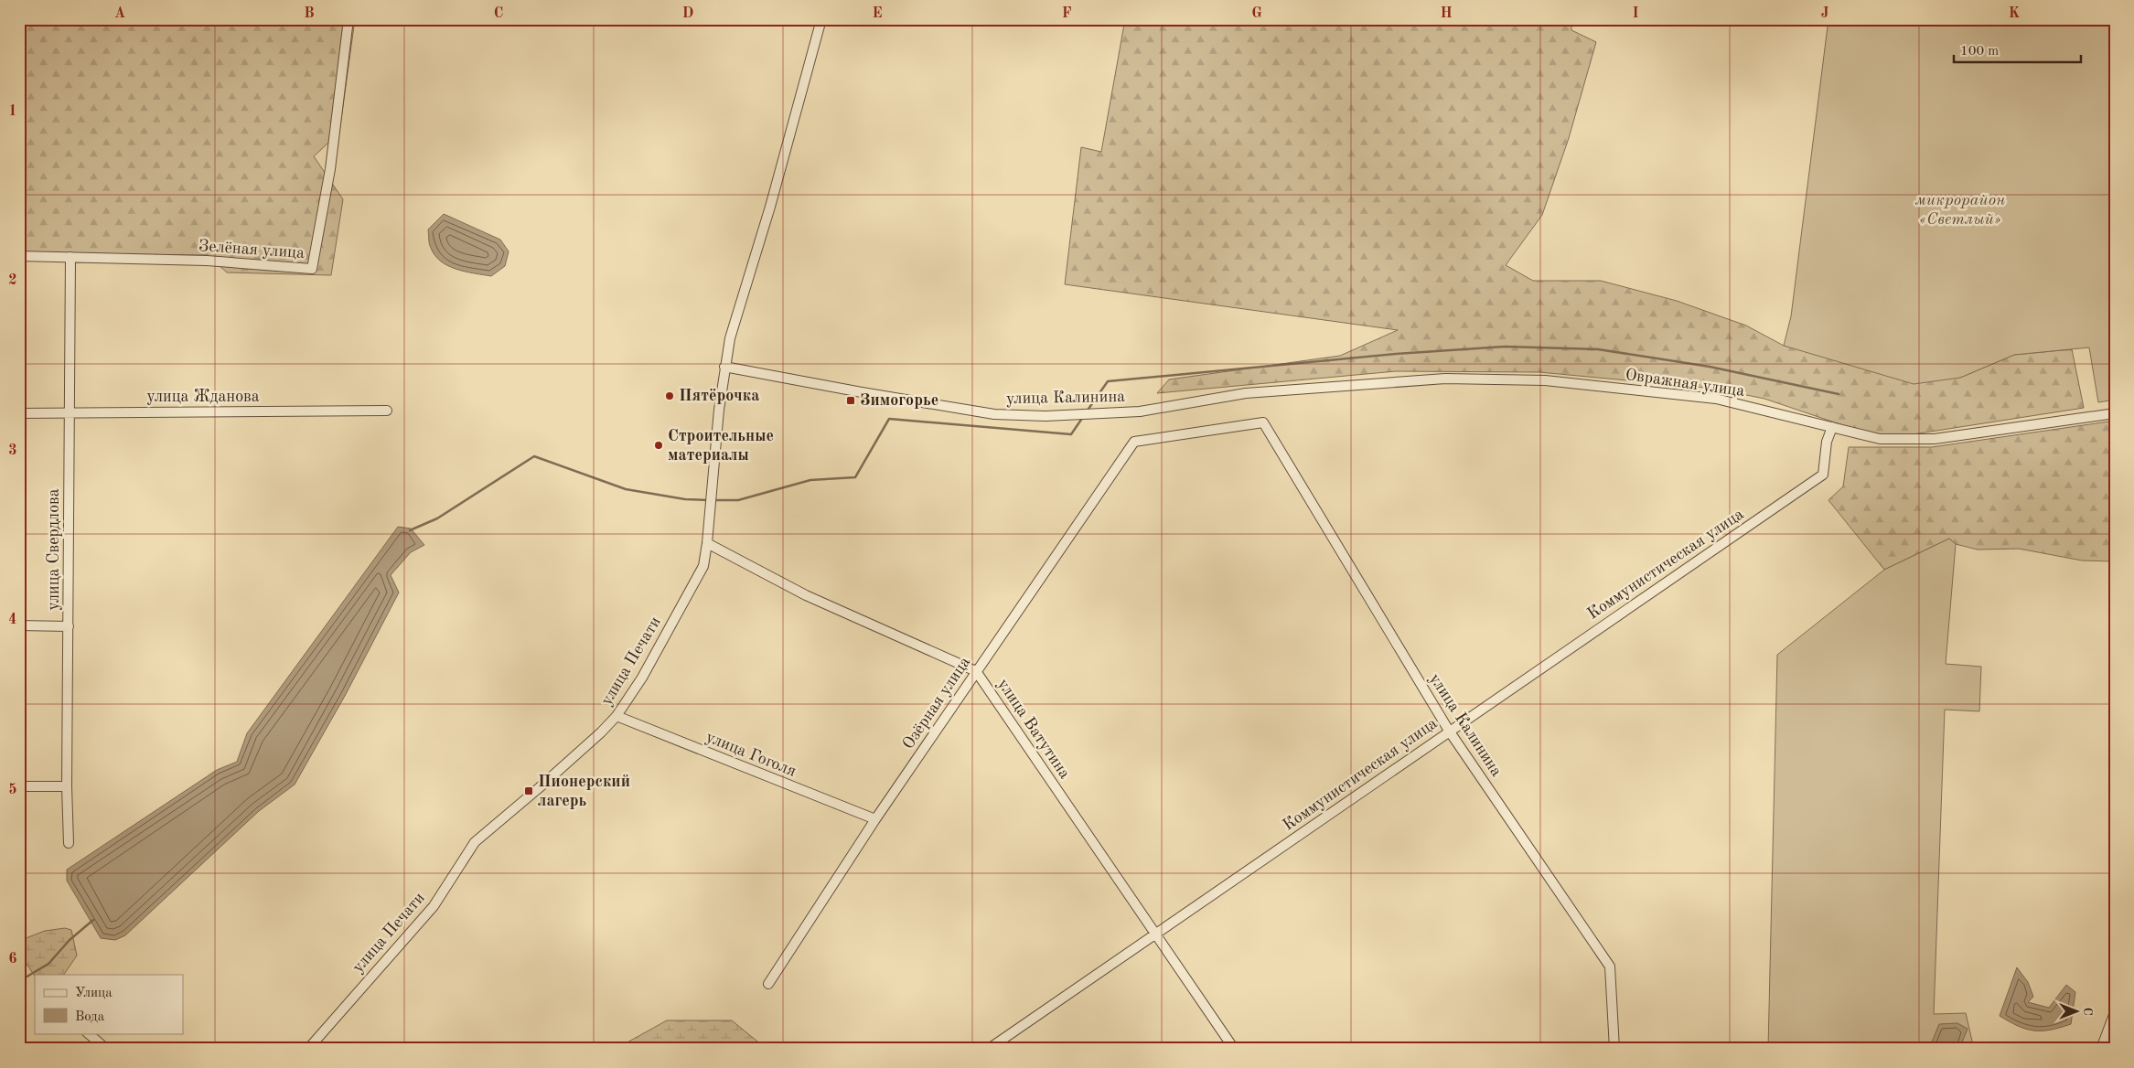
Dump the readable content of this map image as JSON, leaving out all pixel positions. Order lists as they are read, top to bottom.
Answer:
{
  "streets": {
    "street": [
      "Зелёная улица",
      "Овражная улица",
      "улица Жданова",
      "улица Калинина",
      "улица Свердлова",
      "Коммунистическая улица",
      "улица Печати",
      "Озёрная улица",
      "улица Ватутина",
      "улица Гоголя"
    ]
  },
  "crossings": [
    ["Зелёная улица", "улица Свердлова"],
    ["Овражная улица", "улица Калинина"],
    ["Овражная улица", "Коммунистическая улица"],
    ["улица Жданова", "улица Свердлова"],
    ["улица Калинина", "Коммунистическая улица"],
    ["улица Калинина", "улица Печати"],
    ["улица Калинина", "Озёрная улица"],
    ["Коммунистическая улица", "улица Ватутина"],
    ["улица Печати", "улица Ватутина"],
    ["улица Печати", "улица Гоголя"],
    ["Озёрная улица", "улица Ватутина"],
    ["Озёрная улица", "улица Гоголя"]
  ],
  "parks": ["микрорайон «Светлый»"],
  "places": {
    "other": ["Пятёрочка", "Строительные материалы"],
    "transit": ["Зимогорье", "Пионерский лагерь"]
  },
  "legend": ["Улица", "Вода"],
  "scale_bar": "100 m",
  "north": "right",
  "grid": {
    "columns": [
      "A",
      "B",
      "C",
      "D",
      "E",
      "F",
      "G",
      "H",
      "I",
      "J",
      "K"
    ],
    "rows": [
      "1",
      "2",
      "3",
      "4",
      "5",
      "6"
    ]
  }
}
